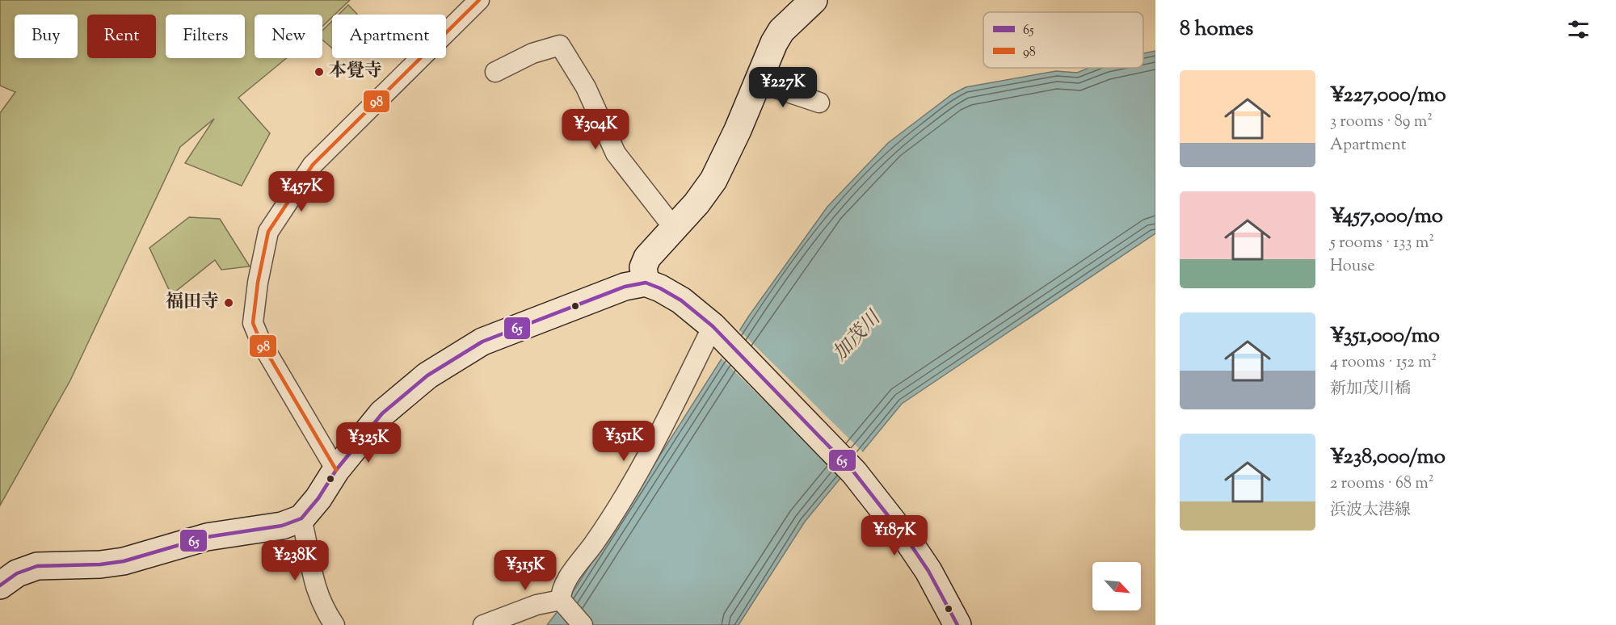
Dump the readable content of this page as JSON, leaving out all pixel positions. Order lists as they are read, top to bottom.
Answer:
{
  "water": ["加茂川"],
  "places": ["本覺寺", "福田寺"],
  "lines": ["transit line 98", "transit line 65"],
  "legend": ["65", "98"],
  "north": "bottom right",
  "page": {
    "heading": "8 homes",
    "chip": [
      "Buy",
      "Rent",
      "Filters",
      "New",
      "Apartment"
    ],
    "list": [
      {
        "name": "¥227,000/mo",
        "note": "3 rooms · 89 m² · Apartment"
      },
      {
        "name": "¥457,000/mo",
        "note": "5 rooms · 133 m² · House"
      },
      {
        "name": "¥351,000/mo",
        "note": "4 rooms · 152 m² · 新加茂川橋"
      },
      {
        "name": "¥238,000/mo",
        "note": "2 rooms · 68 m² · 浜波太港線"
      }
    ],
    "price": [
      "¥227K",
      "¥304K",
      "¥457K",
      "¥351K",
      "¥325K",
      "¥187K",
      "¥238K",
      "¥315K"
    ]
  }
}
